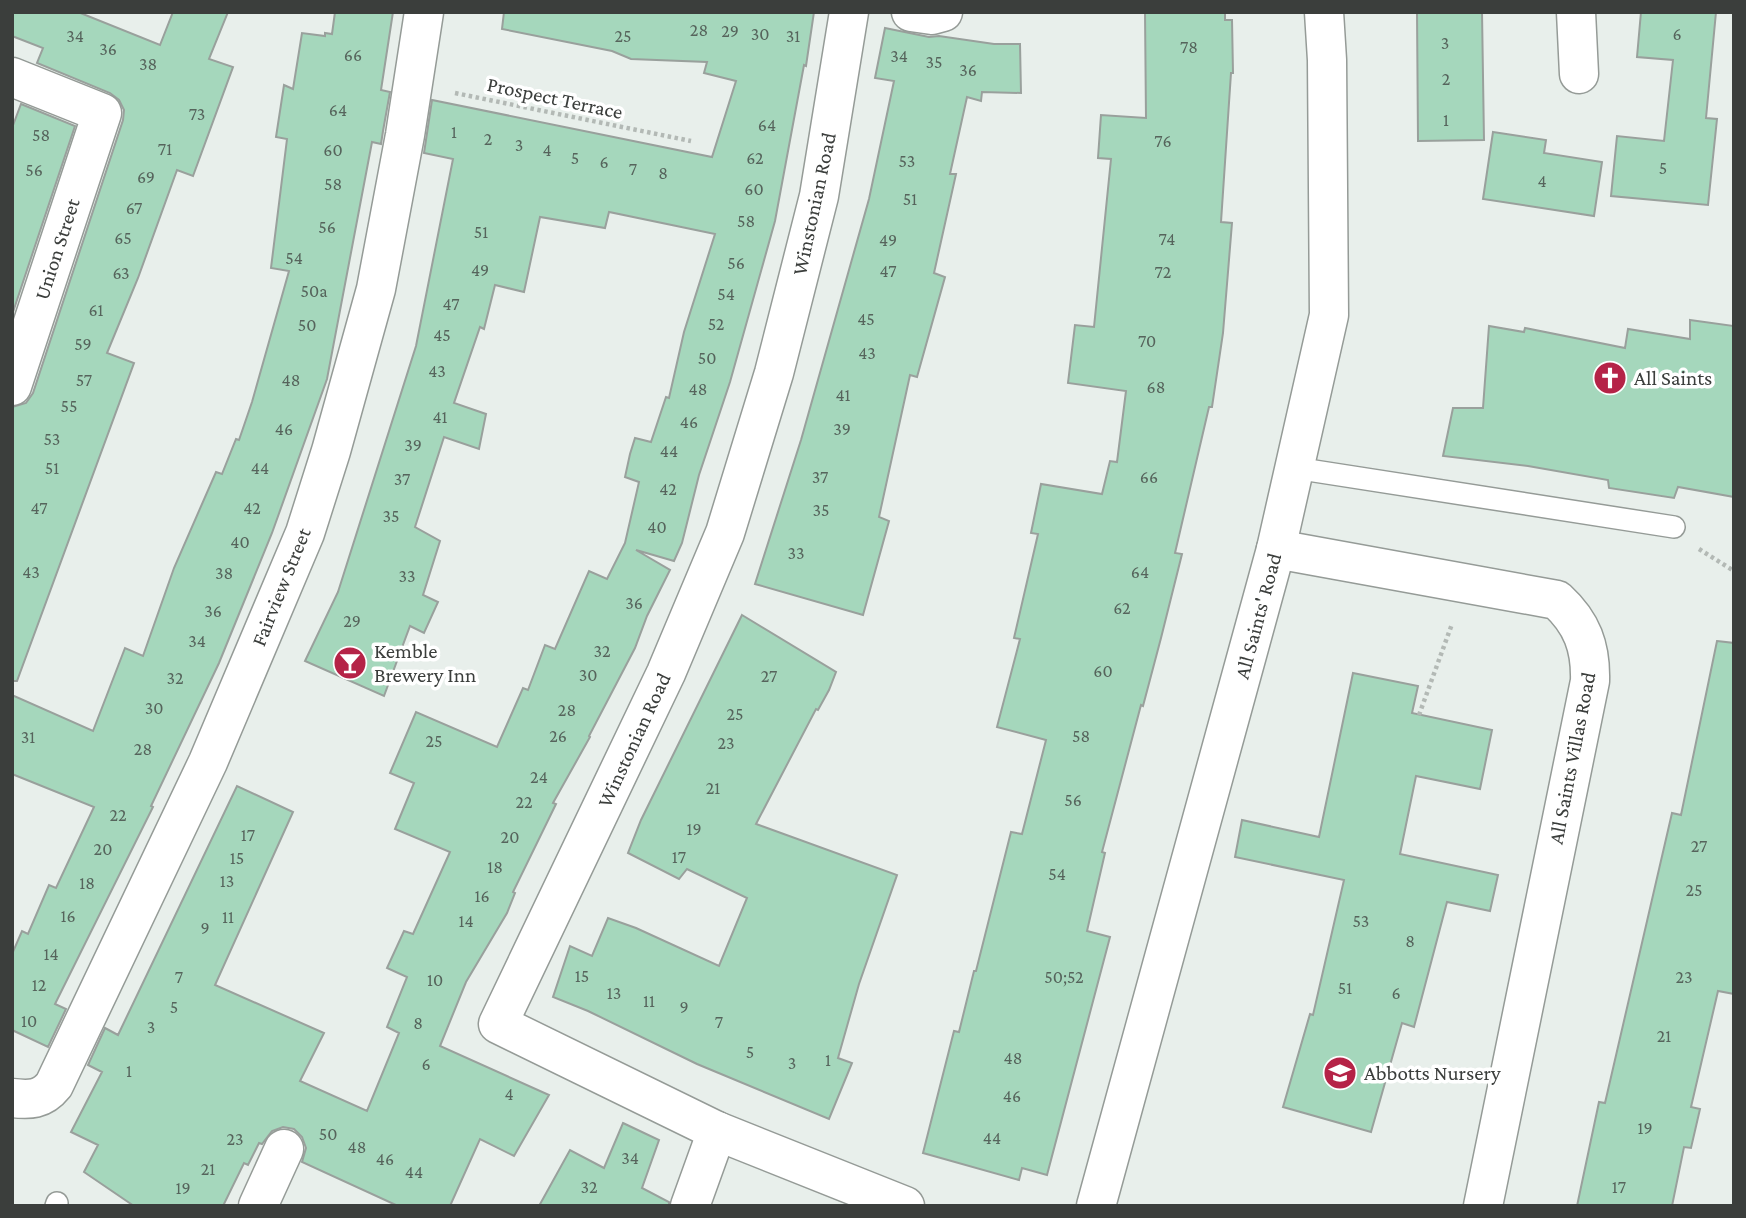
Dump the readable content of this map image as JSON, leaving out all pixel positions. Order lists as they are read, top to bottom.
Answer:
{
  "streets": {
    "street": [
      "Winstonian Road",
      "Union Street",
      "Fairview Street",
      "All Saints' Road",
      "All Saints Villas Road"
    ],
    "path": ["Prospect Terrace"]
  },
  "crossings": [
    ["Prospect Terrace", "Fairview Street"],
    ["All Saints' Road", "All Saints Villas Road"]
  ],
  "places": {
    "church": ["All Saints"],
    "bar": ["Kemble Brewery Inn"],
    "school or university": ["Abbotts Nursery"]
  },
  "house_numbers": [
    "28",
    "29",
    "30",
    "6",
    "34",
    "25",
    "31",
    "3",
    "78",
    "36",
    "66",
    "34",
    "35",
    "38",
    "36",
    "2",
    "64",
    "73",
    "1",
    "64",
    "1",
    "58",
    "2",
    "76",
    "3",
    "71",
    "60",
    "4",
    "5",
    "62",
    "53",
    "6",
    "5",
    "7",
    "56",
    "8",
    "69",
    "4",
    "58",
    "60",
    "51",
    "67",
    "58",
    "56",
    "51",
    "65",
    "74",
    "49",
    "54",
    "56",
    "49",
    "47",
    "72",
    "63",
    "50a",
    "54",
    "47",
    "61",
    "45",
    "52",
    "50",
    "45",
    "70",
    "59",
    "43",
    "50",
    "43",
    "57",
    "48",
    "68",
    "48",
    "41",
    "55",
    "41",
    "46",
    "46",
    "39",
    "53",
    "39",
    "44",
    "51",
    "44",
    "37",
    "66",
    "37",
    "42",
    "47",
    "42",
    "35",
    "35",
    "40",
    "40",
    "33",
    "43",
    "64",
    "38",
    "33",
    "36",
    "62",
    "36",
    "29",
    "34",
    "32",
    "60",
    "30",
    "27",
    "32",
    "30",
    "28",
    "25",
    "26",
    "58",
    "31",
    "25",
    "23",
    "28",
    "24",
    "21",
    "56",
    "22",
    "22",
    "19",
    "17",
    "20",
    "27",
    "20",
    "17",
    "15",
    "18",
    "54",
    "13",
    "18",
    "25",
    "16",
    "16",
    "11",
    "14",
    "53",
    "9",
    "8",
    "14",
    "15",
    "7",
    "50;52",
    "23",
    "10",
    "12",
    "51",
    "13",
    "6",
    "11",
    "5",
    "9",
    "10",
    "7",
    "8",
    "3",
    "21",
    "5",
    "48",
    "1",
    "3",
    "6",
    "1",
    "4",
    "46",
    "19",
    "50",
    "44",
    "23",
    "48",
    "34",
    "46",
    "21",
    "44",
    "32",
    "17",
    "19"
  ]
}
